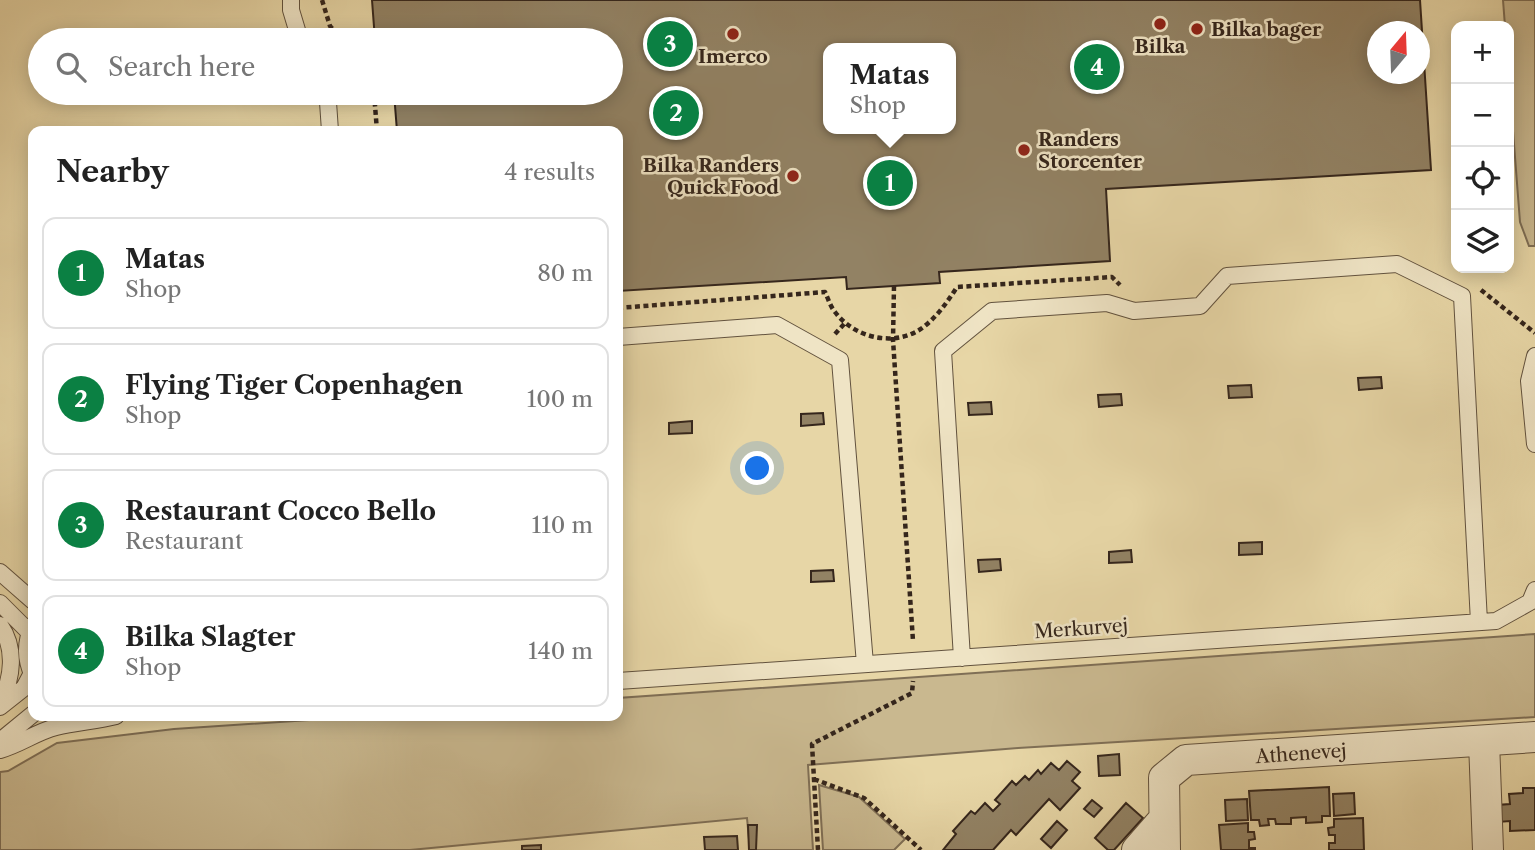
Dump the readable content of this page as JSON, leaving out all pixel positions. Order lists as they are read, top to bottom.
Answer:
{
  "streets": {
    "street": ["Athenevej"],
    "lane": ["Merkurvej"]
  },
  "places": [
    "Bilka",
    "Bilka bager",
    "Imerco",
    "Randers Storcenter",
    "Bilka Randers Quick Food"
  ],
  "north": "top",
  "page": {
    "pins": [
      "3",
      "4",
      "2",
      "1"
    ],
    "map_buttons": ["+", "−"],
    "search": "Search here",
    "popup": ["Matas", "Shop"],
    "heading": ["Nearby", "4 results"],
    "list": [
      {
        "mark": "1",
        "name": "Matas",
        "note": "Shop",
        "value": "80 m"
      },
      {
        "mark": "2",
        "name": "Flying Tiger Copenhagen",
        "note": "Shop",
        "value": "100 m"
      },
      {
        "mark": "3",
        "name": "Restaurant Cocco Bello",
        "note": "Restaurant",
        "value": "110 m"
      },
      {
        "mark": "4",
        "name": "Bilka Slagter",
        "note": "Shop",
        "value": "140 m"
      }
    ]
  }
}
